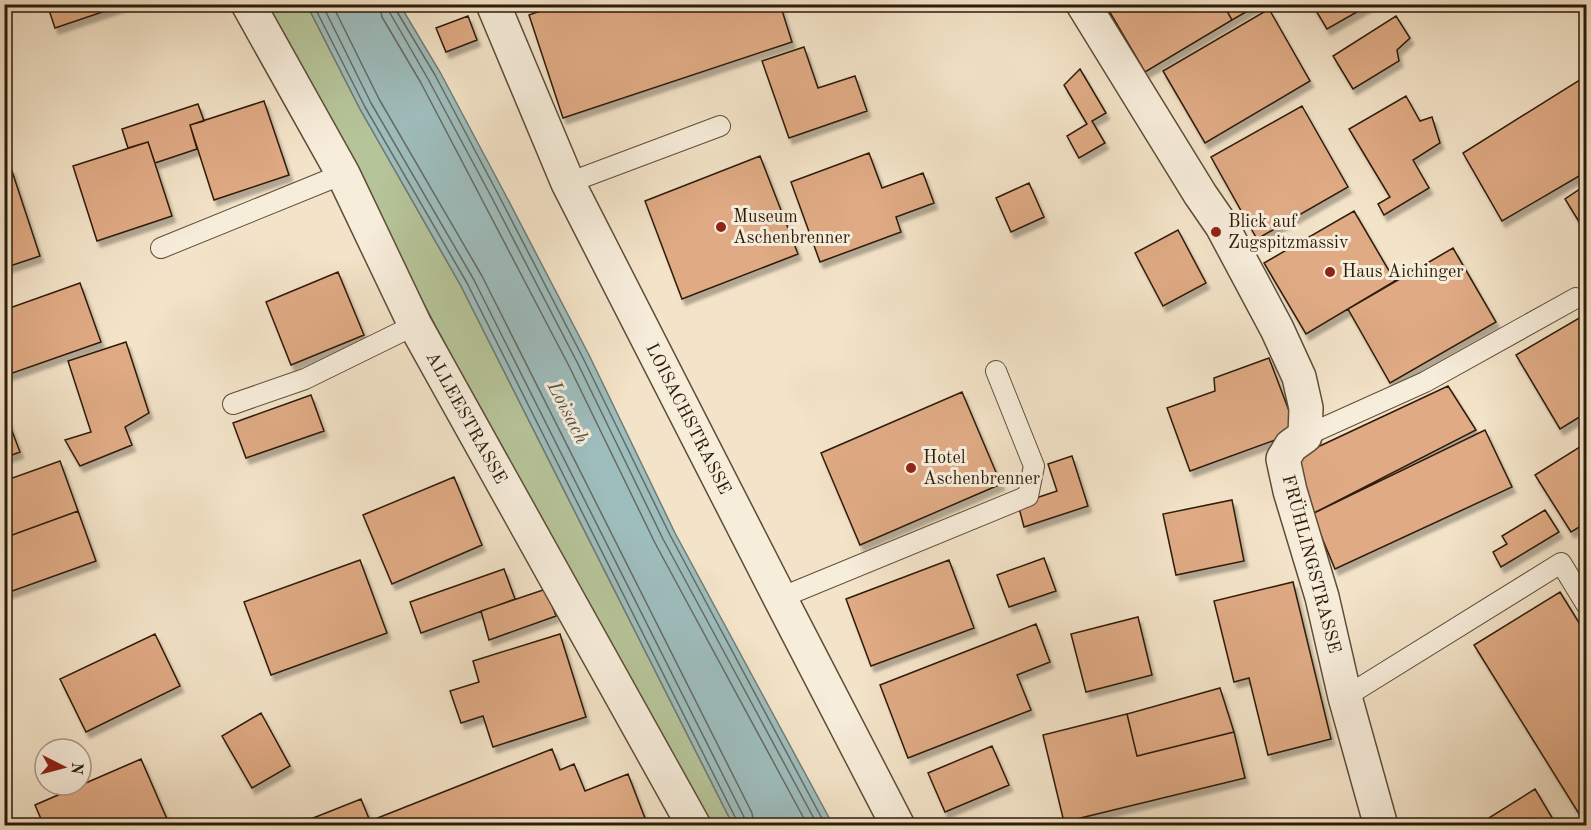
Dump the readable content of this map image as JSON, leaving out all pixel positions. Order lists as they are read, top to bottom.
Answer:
{
  "streets": {
    "street": ["ALLEESTRASSE", "LOISACHSTRASSE", "FRÜHLINGSTRASSE"]
  },
  "water": ["Loisach"],
  "places": [
    "Museum Aschenbrenner",
    "Blick auf Zugspitzmassiv",
    "Haus Aichinger",
    "Hotel Aschenbrenner"
  ],
  "north": "right"
}
